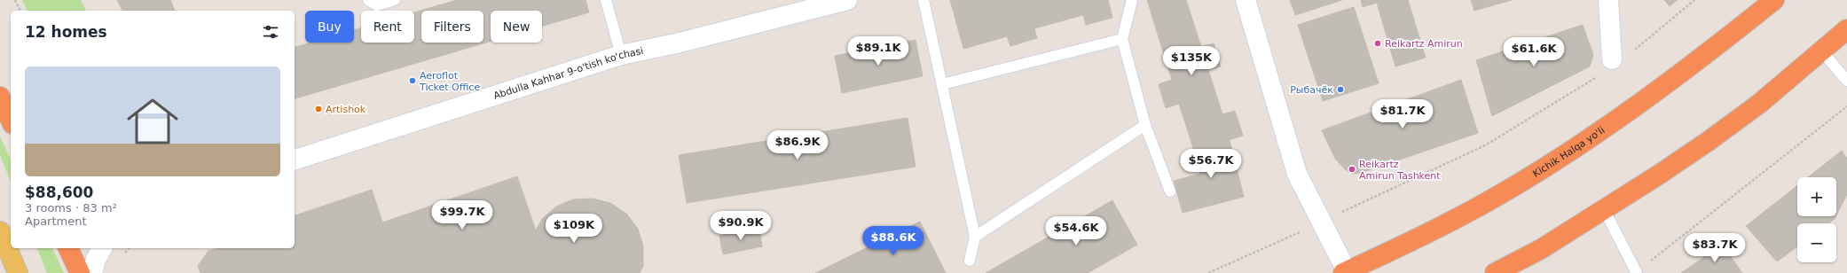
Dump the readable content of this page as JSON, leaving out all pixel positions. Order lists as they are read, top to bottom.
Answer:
{
  "streets": {
    "highway": ["Kichik Halqa yo'li"],
    "street": ["Abdulla Kahhar 9-o'tish ko'chasi"]
  },
  "places": [
    "Reikartz Amirun",
    "Aeroflot Ticket Office",
    "Рыбачёк",
    "Artishok",
    "Reikartz Amirun Tashkent"
  ],
  "page": {
    "chip": [
      "Buy",
      "Rent",
      "Filters",
      "New"
    ],
    "heading": "12 homes",
    "price": [
      "$89.1K",
      "$61.6K",
      "$135K",
      "$81.7K",
      "$86.9K",
      "$56.7K",
      "$99.7K",
      "$90.9K",
      "$109K",
      "$54.6K",
      "$88.6K",
      "$83.7K"
    ],
    "list": [
      {
        "name": "$88,600",
        "note": "3 rooms · 83 m² · Apartment"
      }
    ],
    "map_buttons": ["+", "−"]
  }
}
